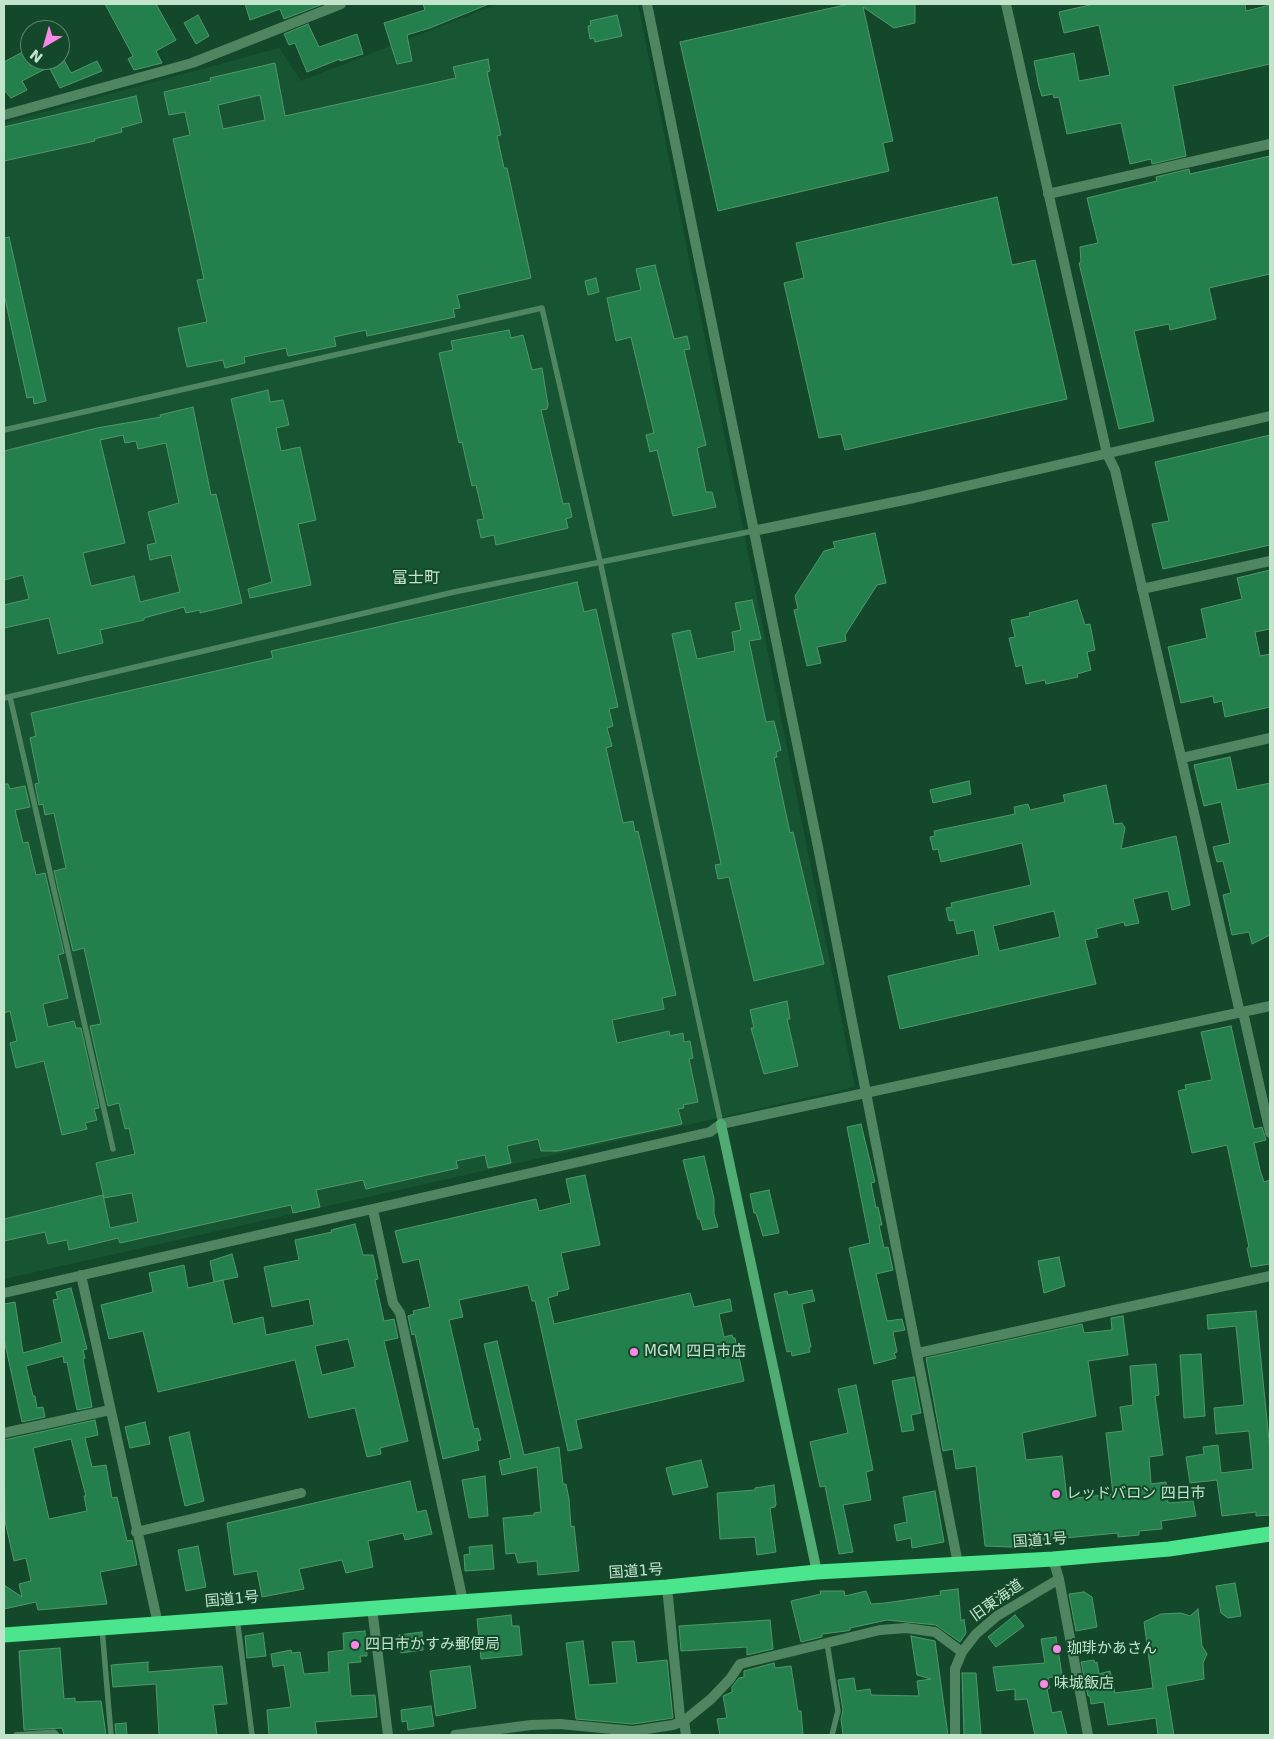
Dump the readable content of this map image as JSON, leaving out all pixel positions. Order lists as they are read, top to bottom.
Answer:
{
  "streets": {
    "highway": ["国道1号"],
    "street": ["旧東海道"]
  },
  "districts": ["富士町"],
  "places": [
    "MGM 四日市店",
    "レッドバロン 四日市",
    "四日市かすみ郵便局",
    "珈琲かあさん",
    "味城飯店"
  ],
  "north": "bottom left"
}
